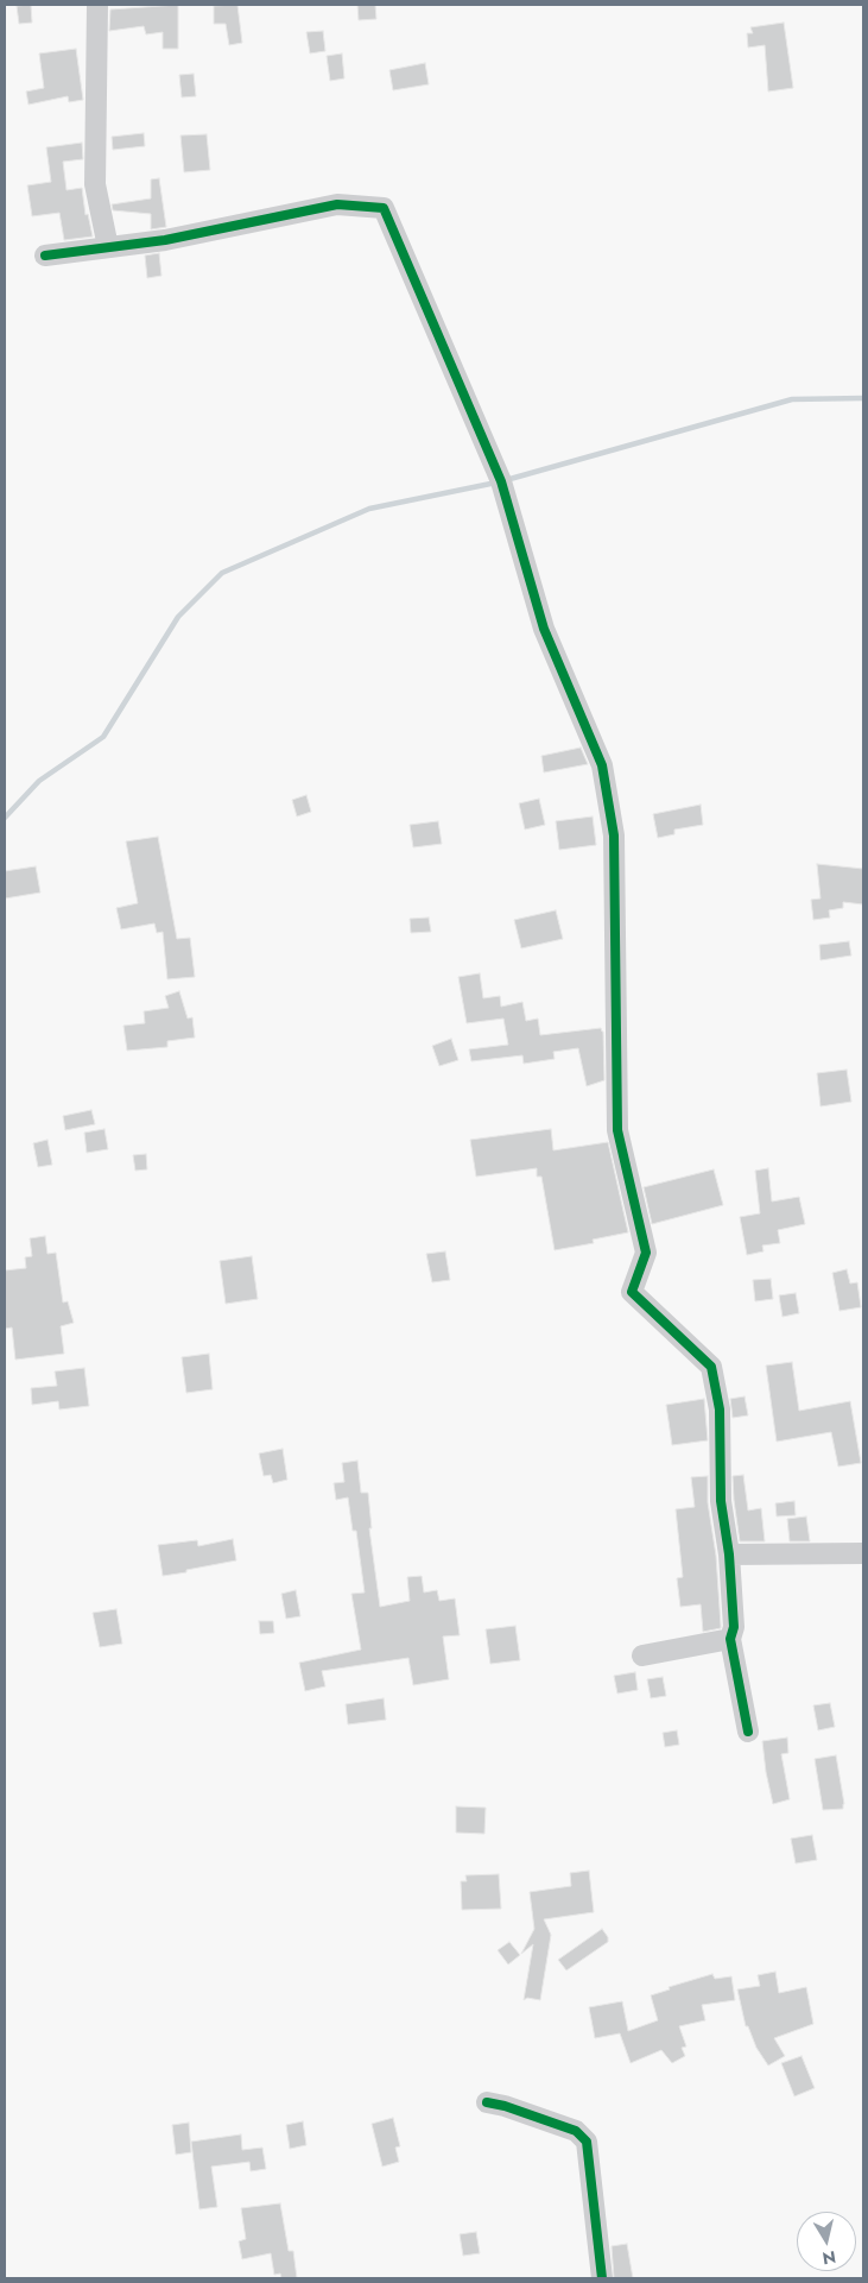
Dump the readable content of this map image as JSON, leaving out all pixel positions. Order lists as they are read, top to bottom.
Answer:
{
  "north": "bottom"
}
